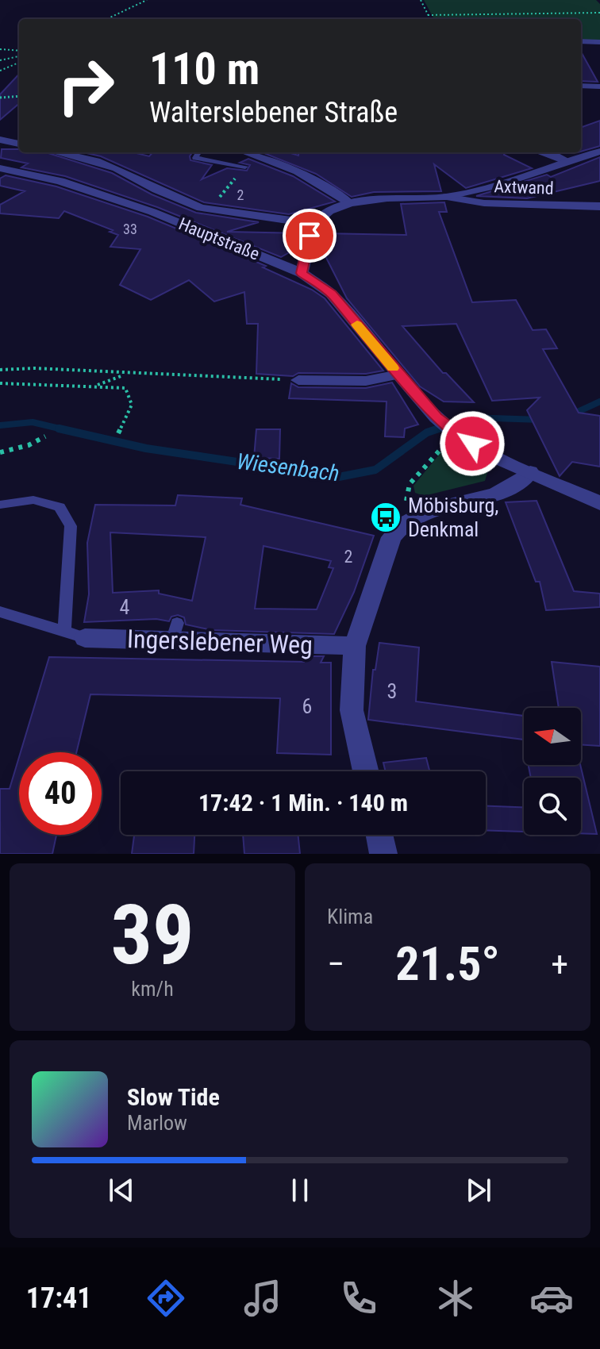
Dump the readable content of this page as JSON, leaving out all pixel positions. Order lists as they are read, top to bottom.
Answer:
{
  "streets": {
    "street": ["Axtwand", "Hauptstraße", "Ingerslebener Weg"]
  },
  "water": ["Wiesenbach"],
  "places": {
    "bus stop": ["Möbisburg, Denkmal"]
  },
  "house_numbers": [
    "2",
    "33",
    "2",
    "4",
    "3",
    "6"
  ],
  "north": "left",
  "page": {
    "turn": ["110 m", "Walterslebener Straße"],
    "limit": "40",
    "trip": "17:42 · 1 Min. · 140 m",
    "tile": [
      ["39", "km/h"],
      "Klima"
    ],
    "heat": ["−", "21.5°", "+"],
    "song": ["Slow Tide", "Marlow"],
    "tabs": "17:41"
  }
}
